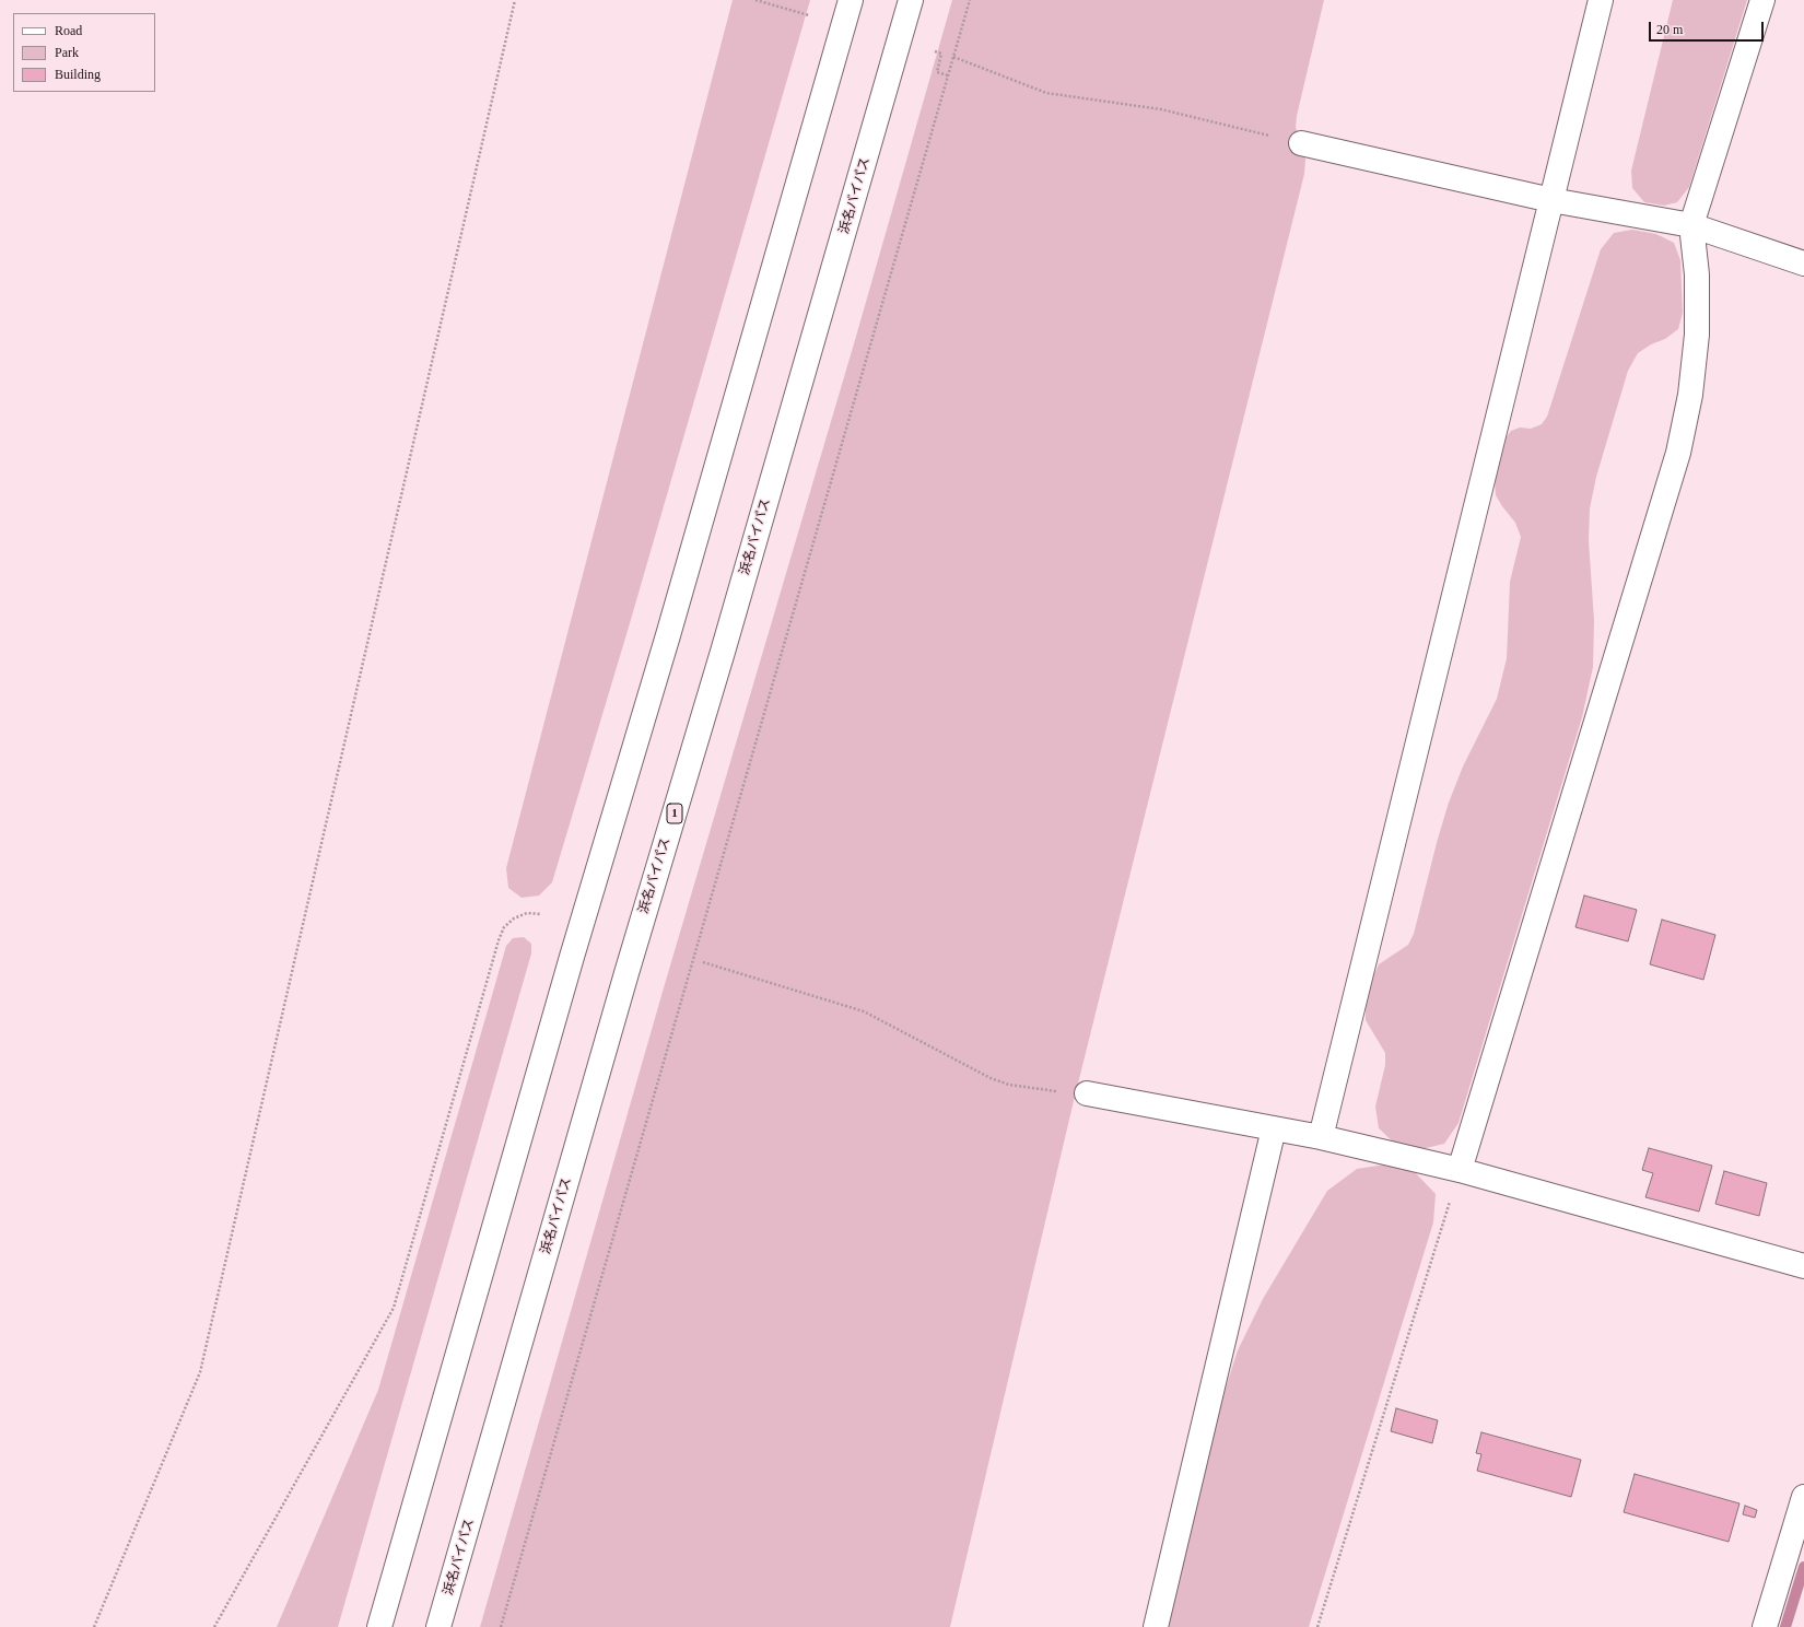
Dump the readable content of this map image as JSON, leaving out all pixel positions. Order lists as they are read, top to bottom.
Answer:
{
  "streets": {
    "main road": ["浜名バイパス", "1"]
  },
  "legend": ["Road", "Park", "Building"],
  "scale_bar": "20 m"
}
